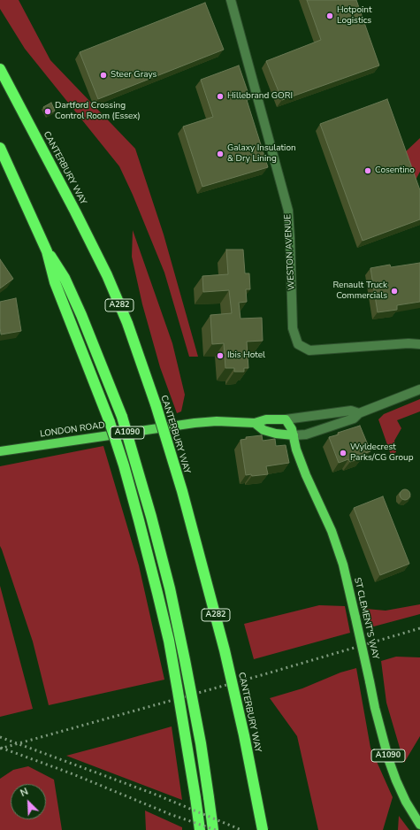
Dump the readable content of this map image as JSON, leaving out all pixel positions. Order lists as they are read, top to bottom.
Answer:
{
  "streets": {
    "highway": ["CANTERBURY WAY", "A282"],
    "main road": ["LONDON ROAD", "A1090", "ST CLEMENT'S WAY"],
    "street": ["WESTON AVENUE"]
  },
  "crossings": [
    ["LONDON ROAD", "ST CLEMENT'S WAY"]
  ],
  "places": [
    "Hotpoint Logistics",
    "Steer Grays",
    "Hillebrand GORI",
    "Dartford Crossing Control Room (Essex)",
    "Galaxy Insulation & Dry Lining",
    "Cosentino",
    "Renault Truck Commercials",
    "Ibis Hotel",
    "Wyldecrest Parks/CG Group"
  ],
  "north": "top left"
}
